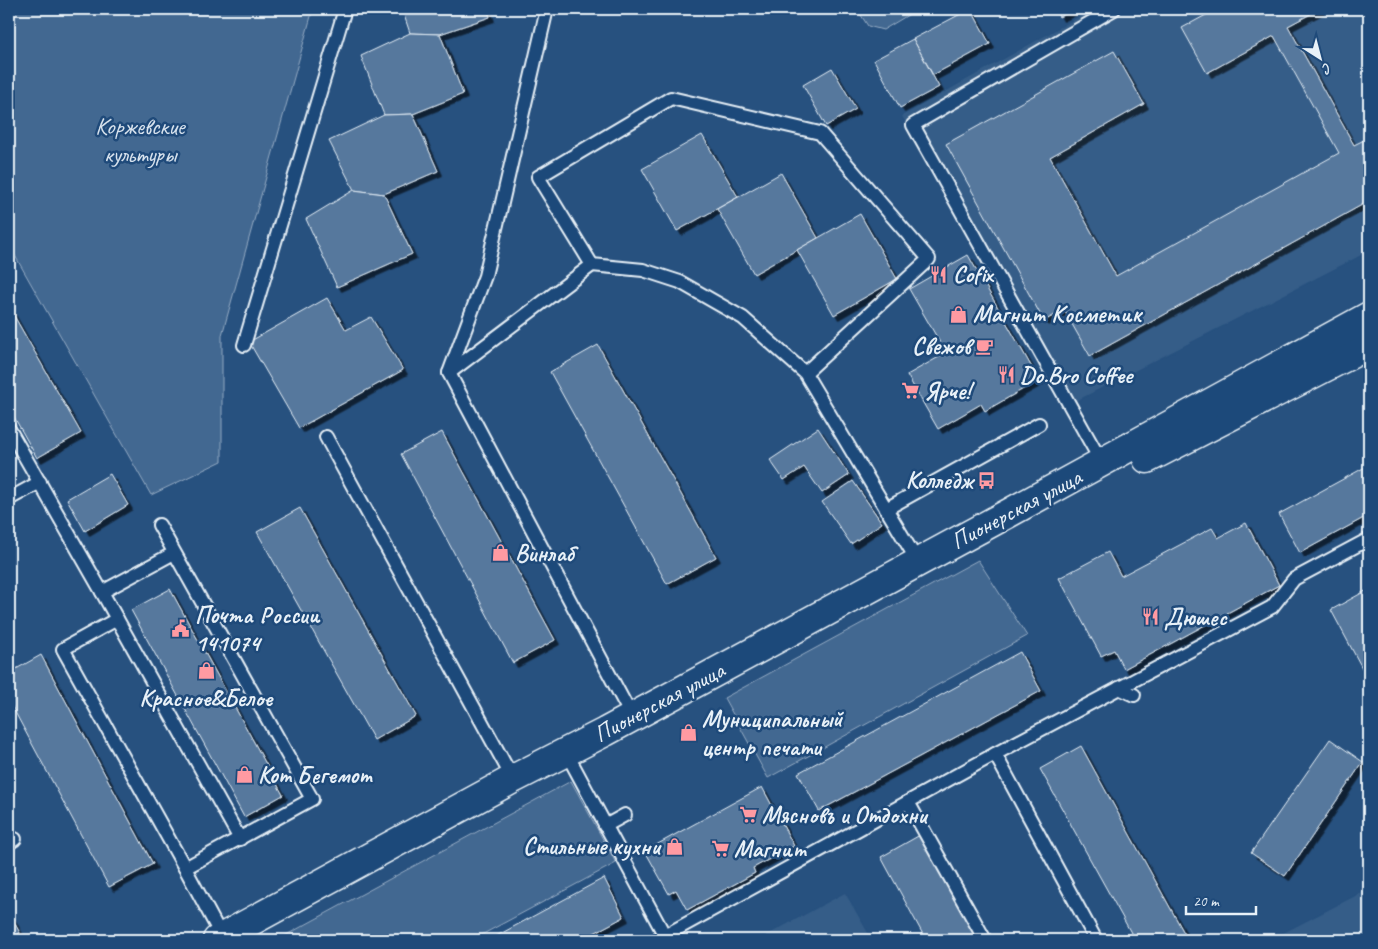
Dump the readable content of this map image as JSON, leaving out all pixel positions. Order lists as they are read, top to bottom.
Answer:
{
  "streets": {
    "main road": ["Пионерская улица"]
  },
  "parks": ["Коржевские культуры"],
  "places": {
    "restaurant": ["Cofix", "Do.Bro Coffee", "Дюшес"],
    "shop": [
      "Магнит Косметик",
      "Винлаб",
      "Красное&Белое",
      "Муниципальный центр печати",
      "Кот Бегемот",
      "Стильные кухни"
    ],
    "cafe": ["Свежов"],
    "supermarket": ["Ярче!", "Мясновъ и Отдохни", "Магнит"],
    "bus stop": ["Колледж"],
    "public building": ["Почта России 141074"]
  },
  "scale_bar": "20 m",
  "north": "bottom right"
}
